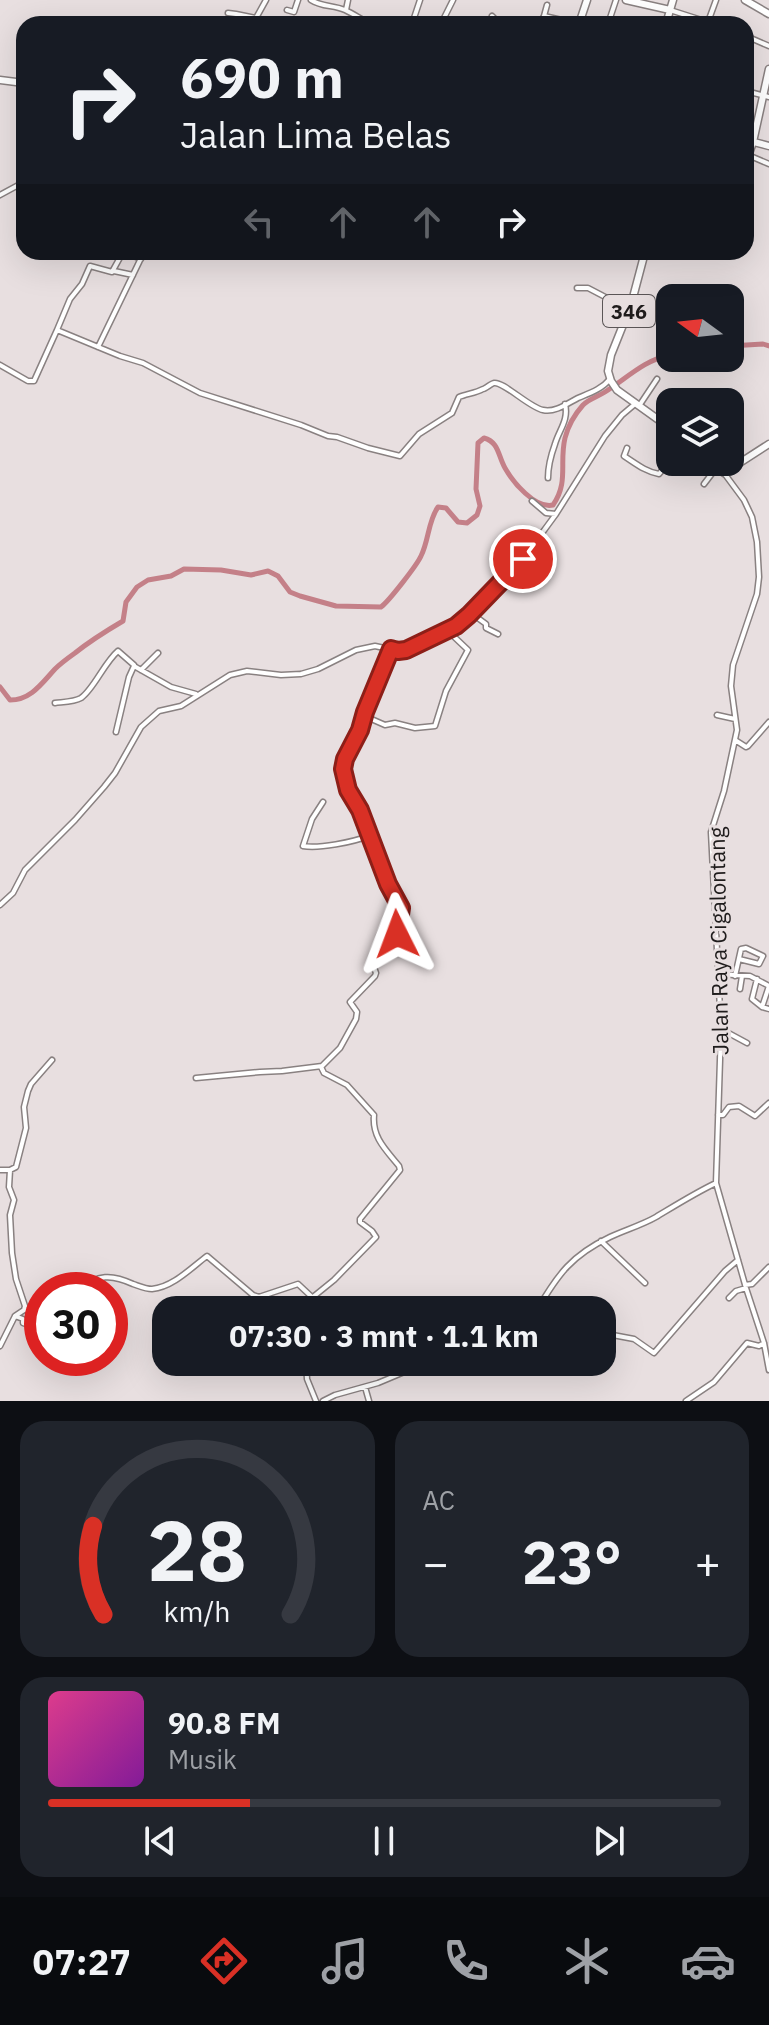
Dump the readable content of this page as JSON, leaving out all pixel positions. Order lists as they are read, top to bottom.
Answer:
{
  "streets": {
    "main road": ["346"],
    "street": ["Jalan Raya Cigalontang"]
  },
  "north": "left",
  "page": {
    "turn": ["690 m", "Jalan Lima Belas"],
    "limit": "30",
    "trip": "07:30 · 3 mnt · 1.1 km",
    "tile": "AC",
    "heat": ["−", "23°", "+"],
    "song": ["90.8 FM", "Musik"],
    "tabs": "07:27",
    "gauge": ["28", "km/h"]
  }
}
